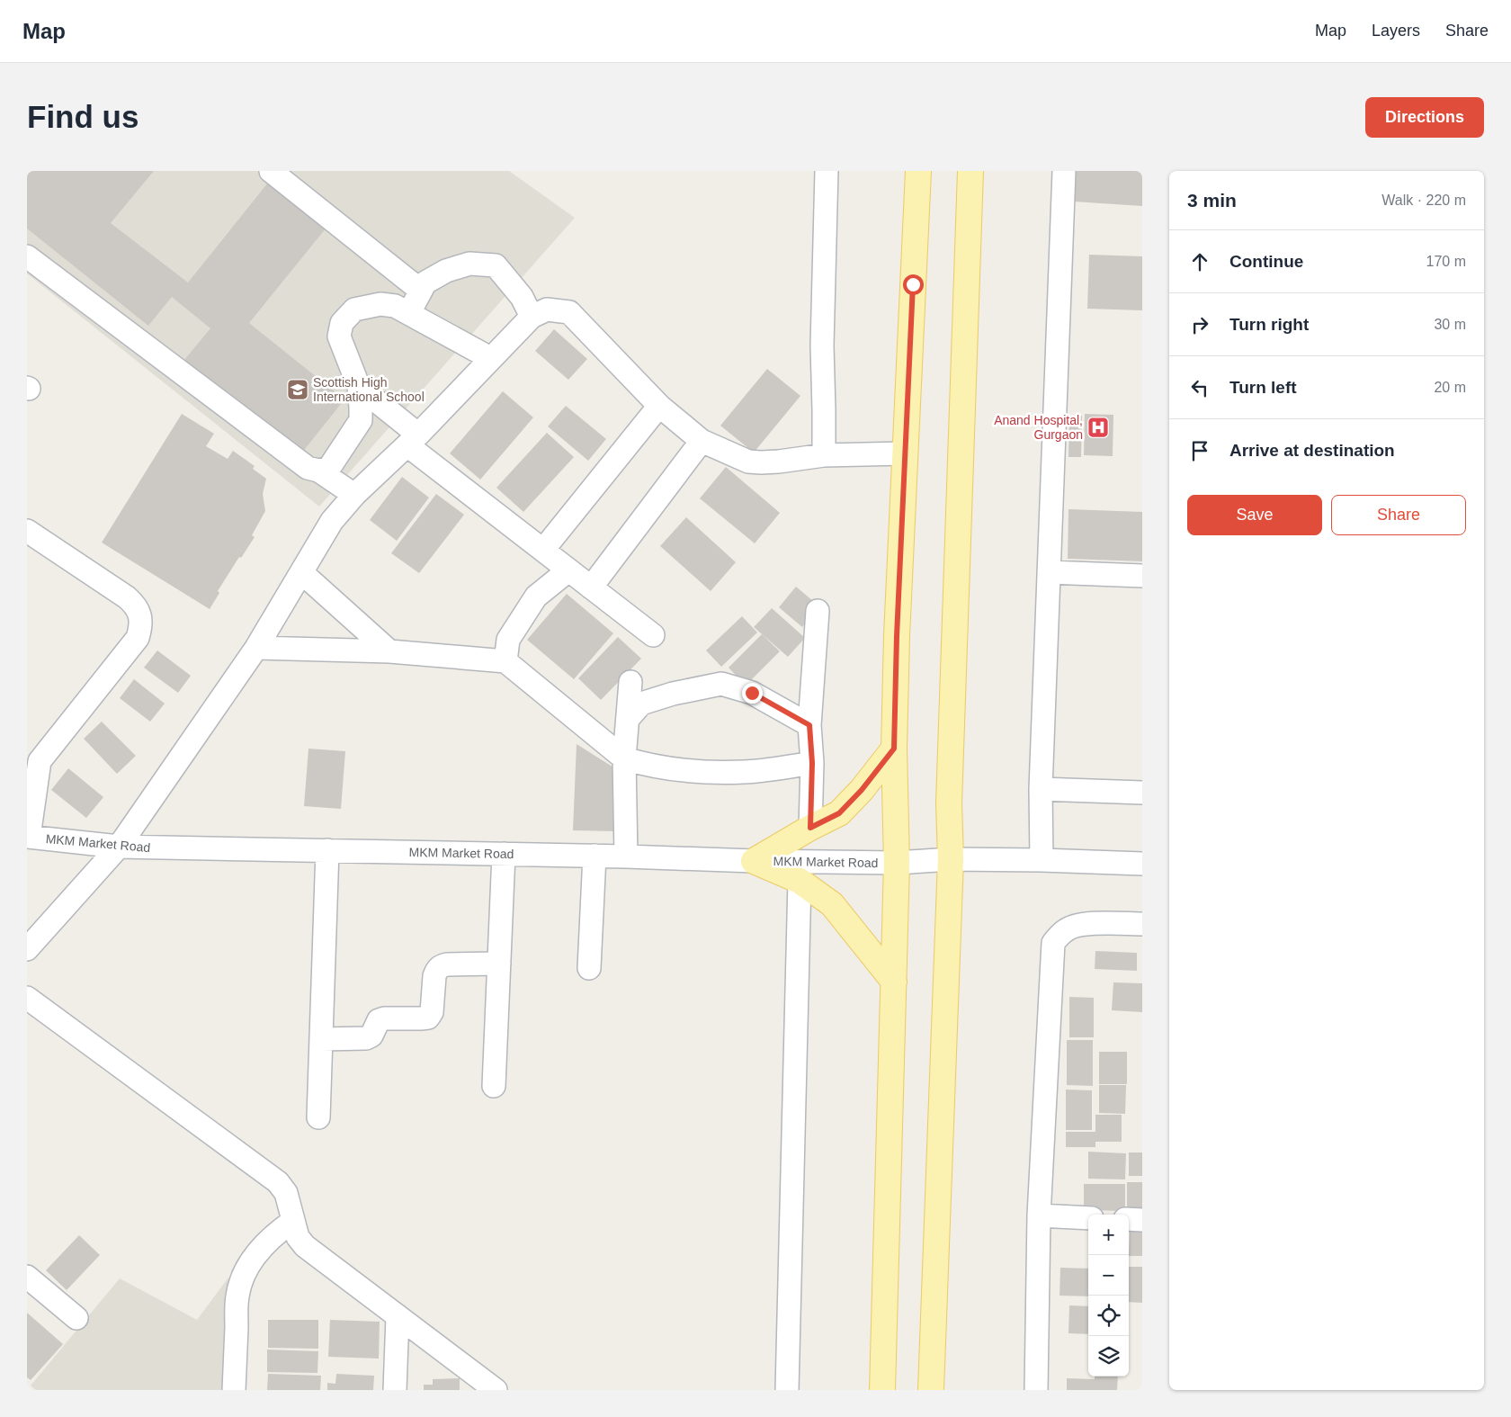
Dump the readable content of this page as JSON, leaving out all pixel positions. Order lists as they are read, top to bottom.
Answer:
{
  "streets": {
    "street": ["MKM Market Road"]
  },
  "places": {
    "school or university": ["Scottish High International School"],
    "hospital": ["Anand Hospital, Gurgaon"]
  },
  "page": {
    "header": "Map",
    "nav": ["Map", "Layers", "Share"],
    "buttons": [
      "Directions",
      ["Save", "Share"]
    ],
    "title": "Find us",
    "heading": ["3 min", "Walk · 220 m"],
    "list": [
      ["Continue", "170 m"],
      ["Turn right", "30 m"],
      ["Turn left", "20 m"],
      "Arrive at destination"
    ],
    "map_buttons": ["+", "−"]
  }
}
